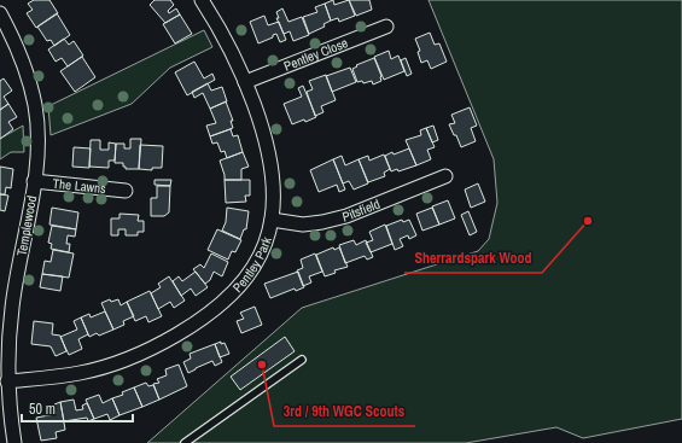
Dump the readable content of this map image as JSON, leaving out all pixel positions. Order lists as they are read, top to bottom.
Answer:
{
  "streets": {
    "street": [
      "Pentley Close",
      "The Lawns",
      "Pitsfield",
      "Templewood",
      "Pentley Park"
    ]
  },
  "crossings": [
    ["Pentley Close", "Pentley Park"],
    ["The Lawns", "Templewood"],
    ["Pitsfield", "Pentley Park"],
    ["Templewood", "Pentley Park"]
  ],
  "places": ["Sherrardspark Wood", "3rd / 9th WGC Scouts"],
  "scale_bar": "50 m"
}
